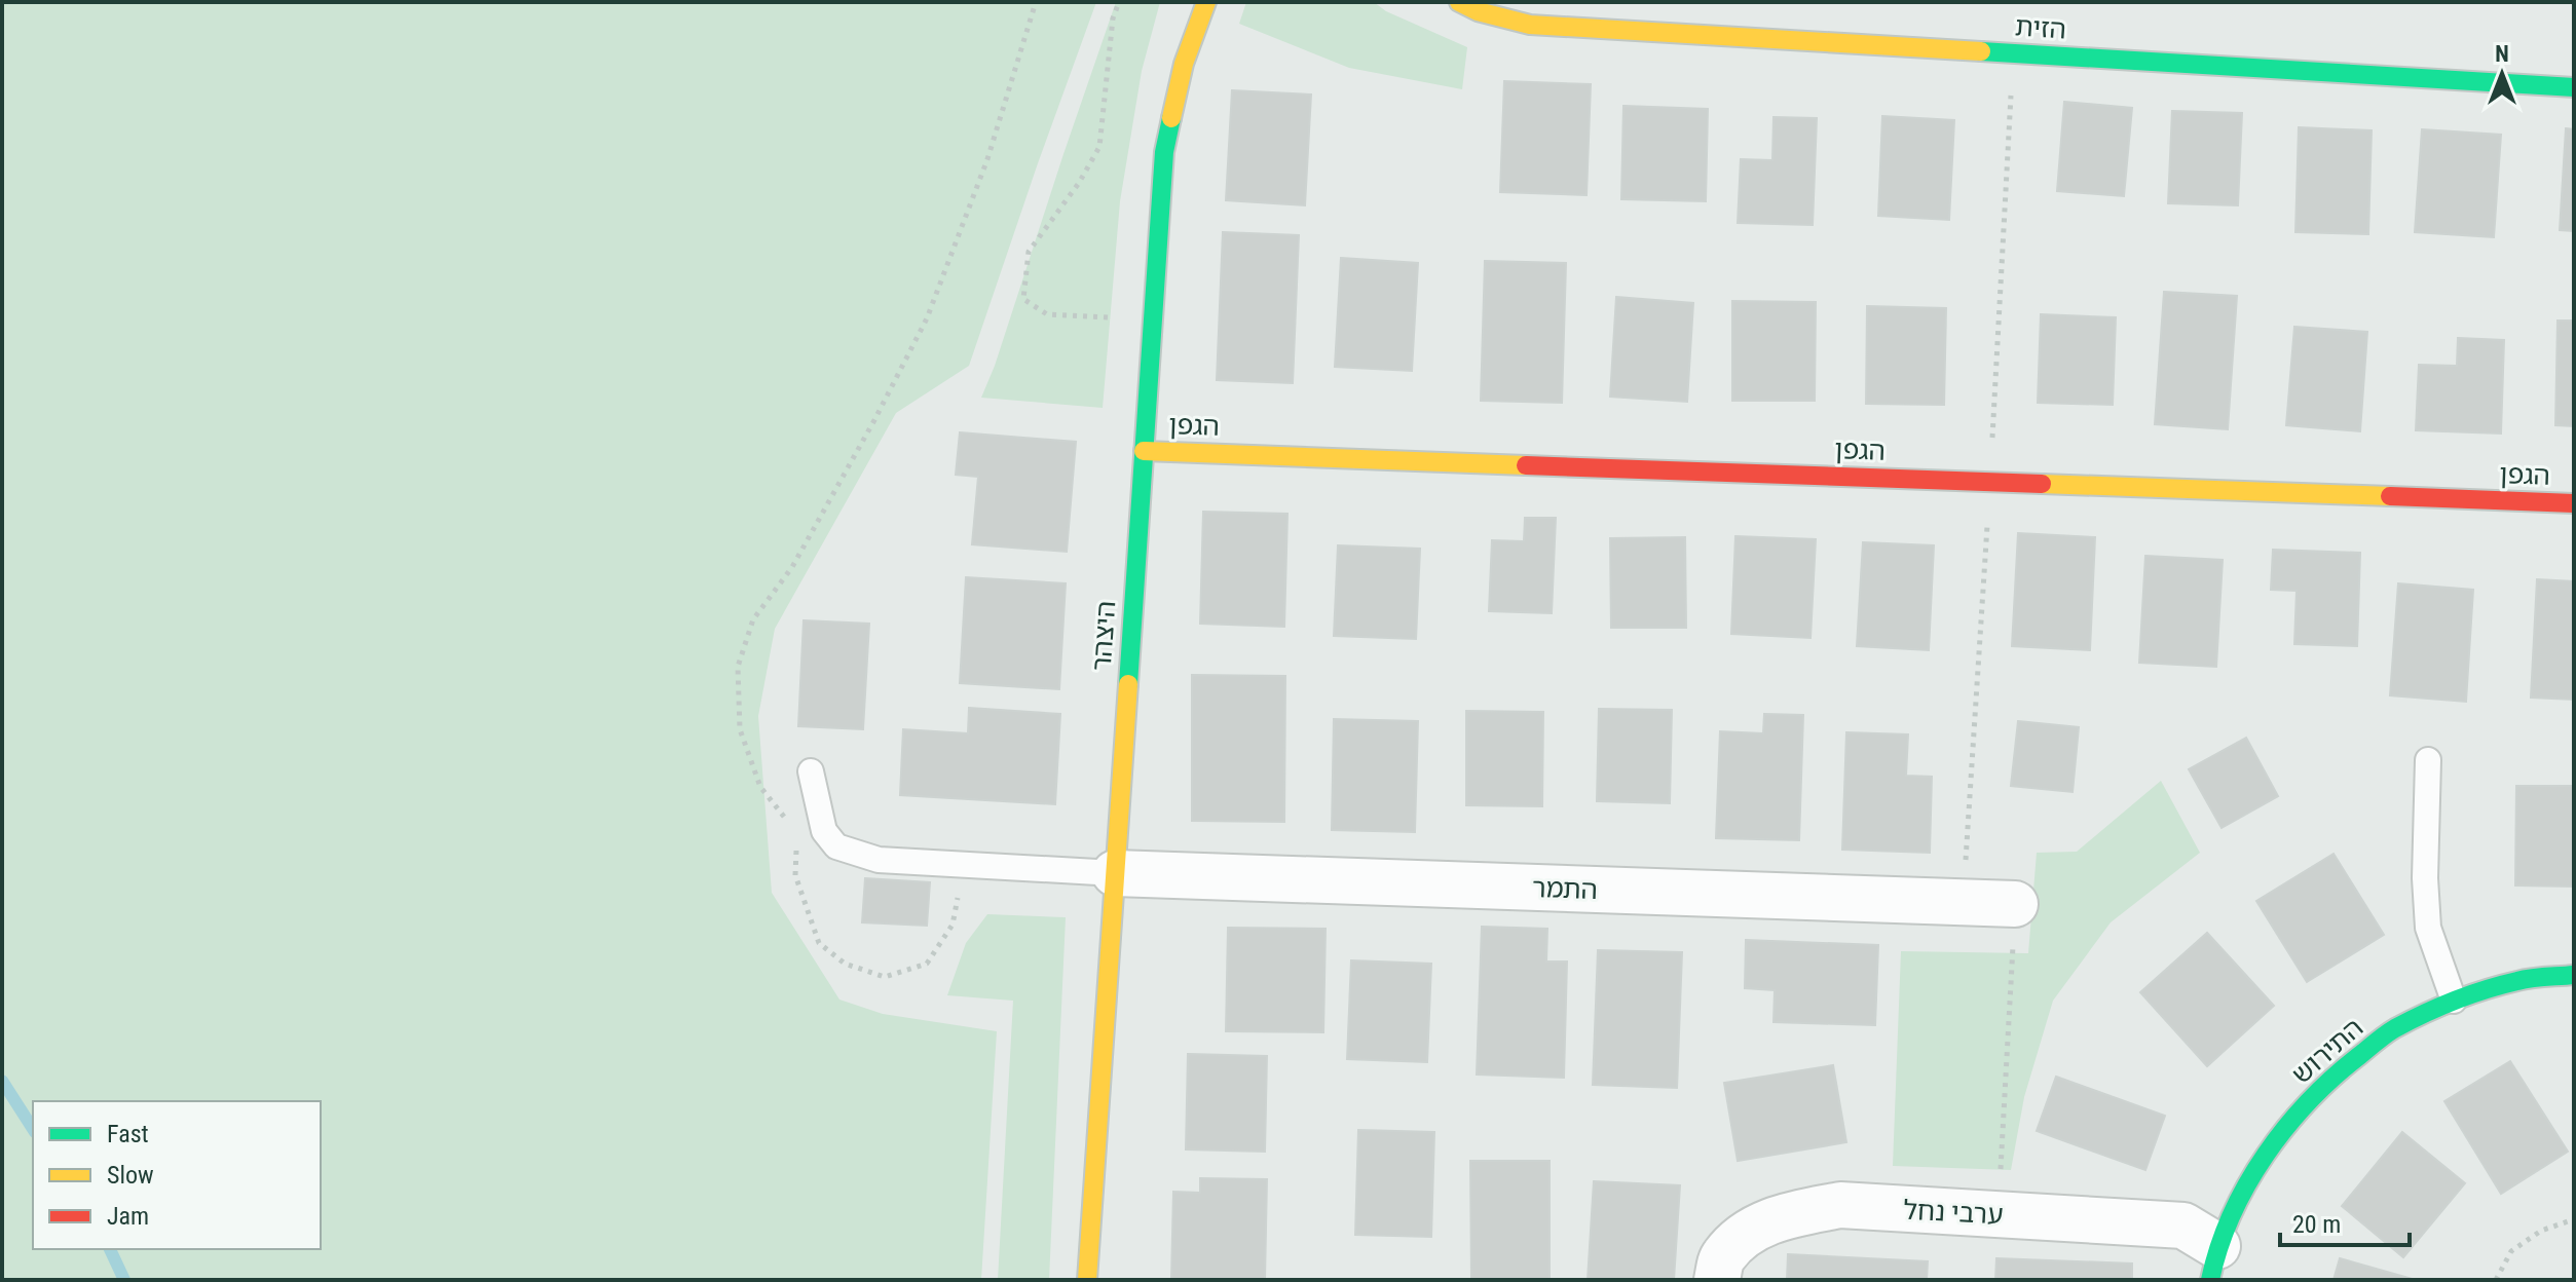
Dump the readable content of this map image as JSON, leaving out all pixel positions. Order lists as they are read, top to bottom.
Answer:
{
  "streets": {
    "street": [
      "הזית",
      "הגפן",
      "היצהר",
      "התמר",
      "התירוש",
      "ערבי נחל"
    ]
  },
  "crossings": [
    ["הגפן", "היצהר"],
    ["היצהר", "התמר"],
    ["התירוש", "ערבי נחל"]
  ],
  "legend": ["Fast", "Slow", "Jam"],
  "scale_bar": "20 m",
  "north": "top"
}
